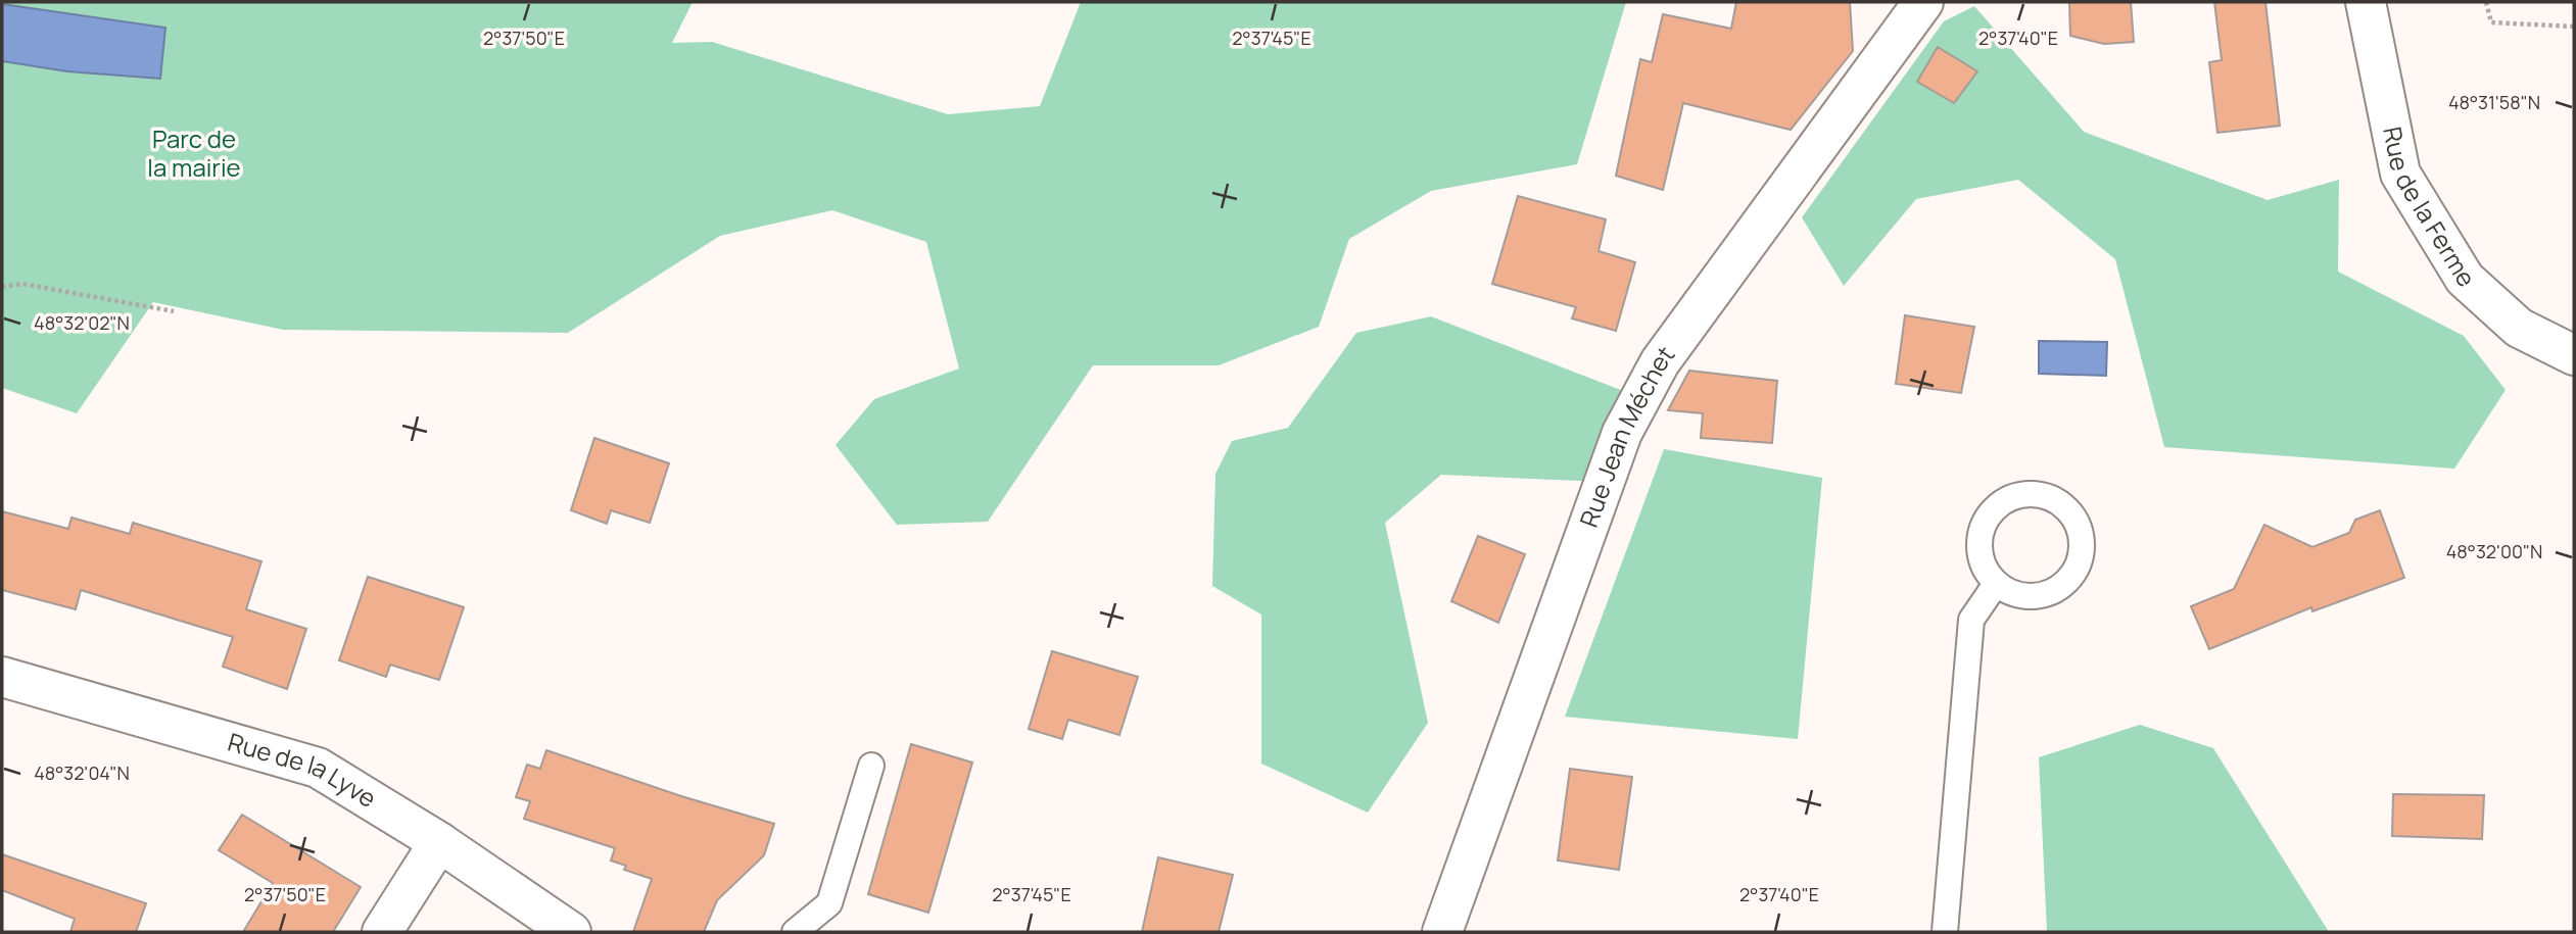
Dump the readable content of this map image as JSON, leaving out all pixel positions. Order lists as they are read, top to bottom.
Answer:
{
  "streets": {
    "street": ["Rue de la Ferme", "Rue Jean Méchet", "Rue de la Lyve"]
  },
  "parks": ["Parc de la mairie"],
  "coordinates": [
    "2°37'50\"E",
    "2°37'45\"E",
    "2°37'40\"E",
    "48°31'58\"N",
    "48°32'02\"N",
    "48°32'00\"N",
    "48°32'04\"N"
  ]
}
